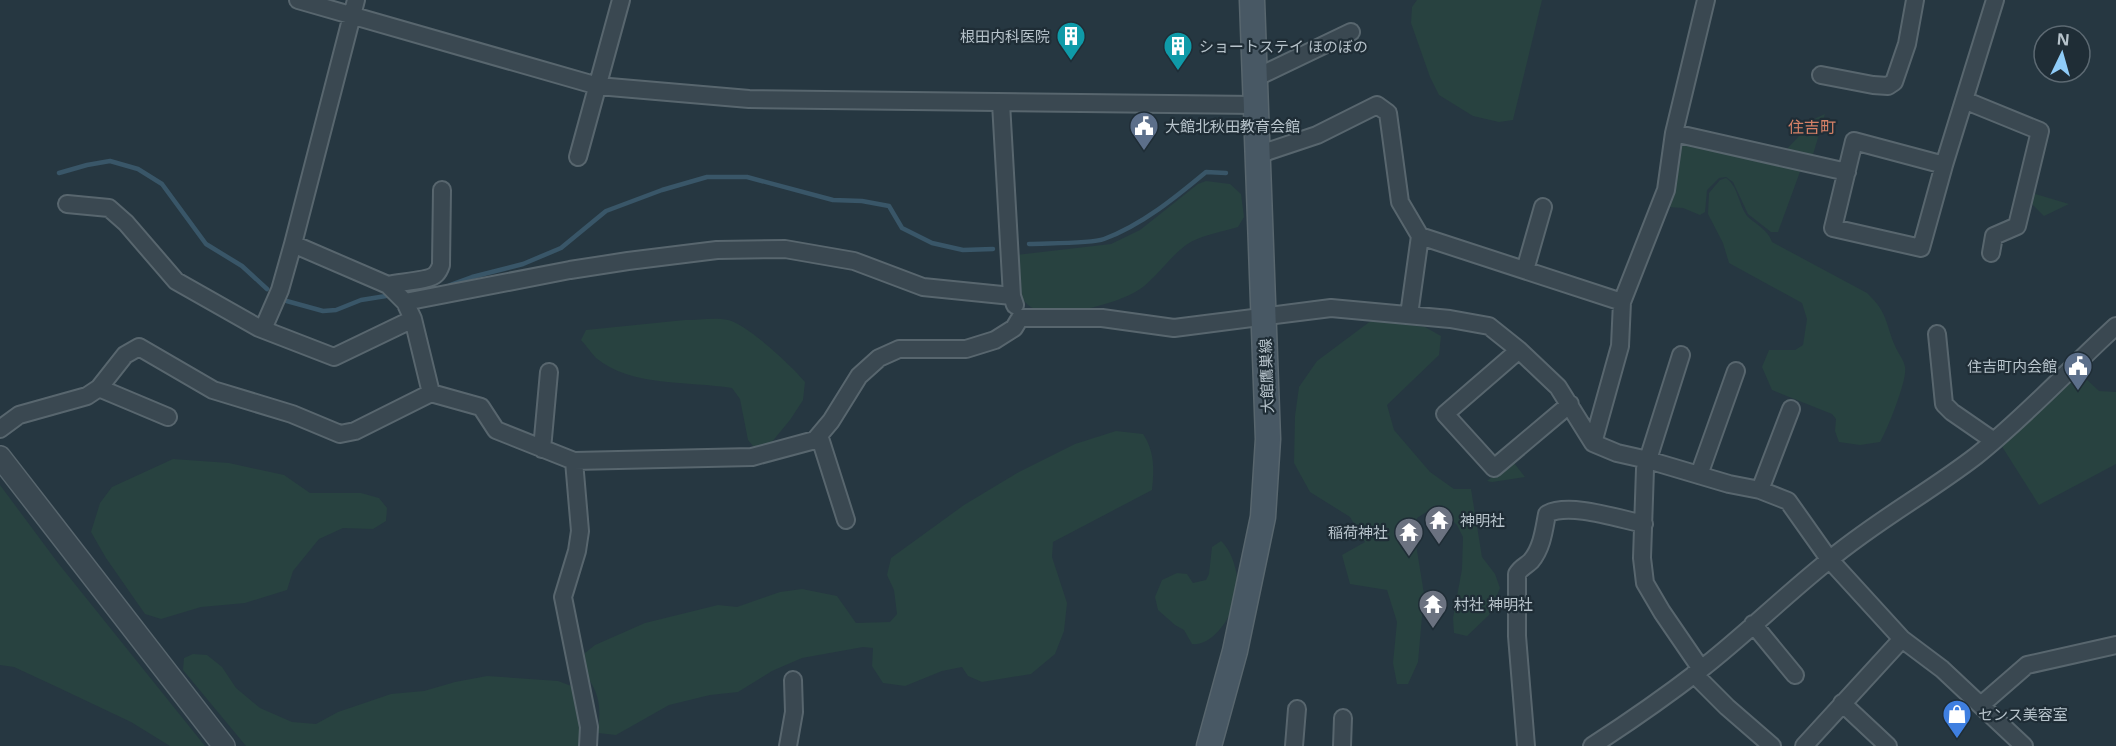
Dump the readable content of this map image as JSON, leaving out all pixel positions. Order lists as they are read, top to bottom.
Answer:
{
  "streets": {
    "main road": ["大館鷹巣線"]
  },
  "districts": ["住吉町"],
  "places": {
    "building": ["根田内科医院", "ショートステイ ほのぼの"],
    "public building": ["大館北秋田教育会館", "住吉町内会館"],
    "temple": ["神明社", "稲荷神社", "村社 神明社"],
    "shop": ["センス美容室"]
  },
  "north": "top"
}
